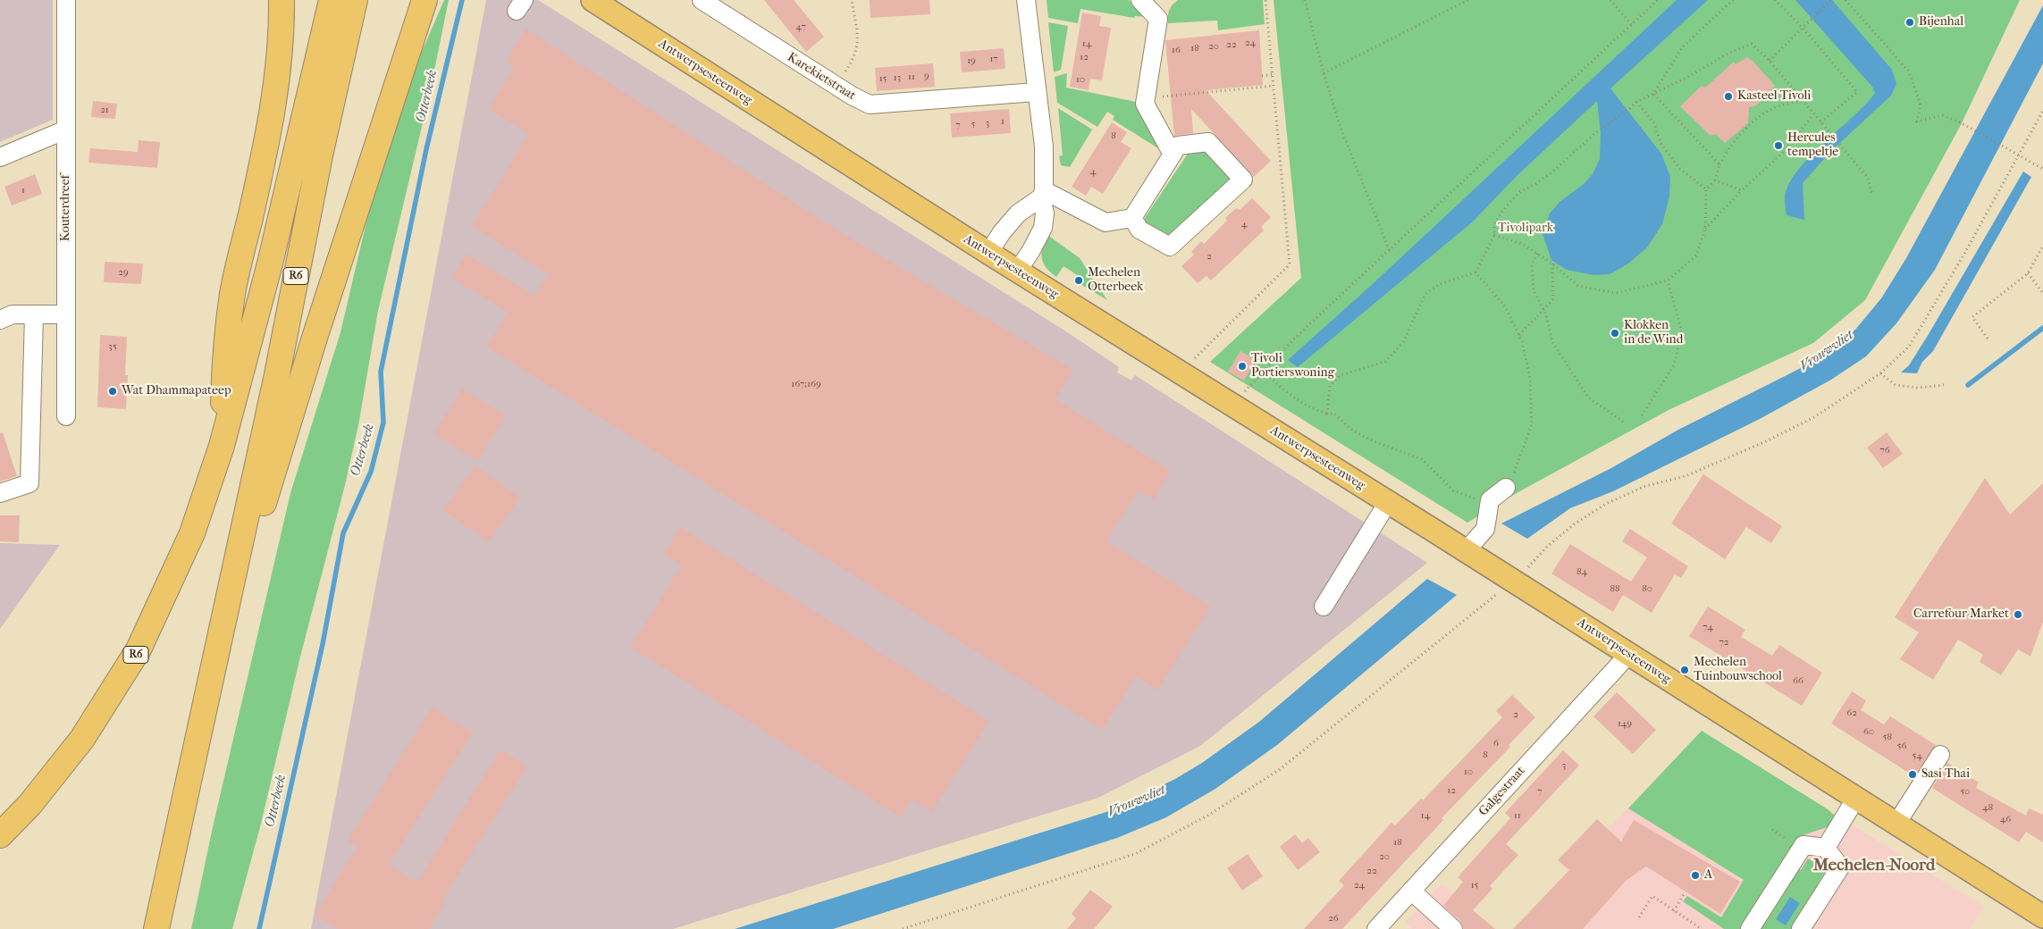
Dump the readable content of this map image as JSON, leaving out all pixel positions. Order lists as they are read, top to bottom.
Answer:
{
  "streets": {
    "highway": ["R6"],
    "main road": ["Antwerpsesteenweg"],
    "street": ["Karekietstraat", "Kouterdreef", "Galgestraat"]
  },
  "crossings": [
    ["Antwerpsesteenweg", "Galgestraat"]
  ],
  "districts": ["Mechelen-Noord"],
  "water": ["Otterbeek", "Vrouwvliet"],
  "parks": ["Tivolipark"],
  "places": [
    "Bijenhal",
    "Kasteel Tivoli",
    "Hercules tempeltje",
    "Mechelen Otterbeek",
    "Klokken in de Wind",
    "Tivoli Portierswoning",
    "Wat Dhammapateep",
    "Carrefour Market",
    "Mechelen Tuinbouwschool",
    "Sasi Thai",
    "A"
  ],
  "house_numbers": [
    "47",
    "24",
    "14",
    "22",
    "20",
    "18",
    "16",
    "12",
    "17",
    "19",
    "9",
    "11",
    "13",
    "15",
    "10",
    "21",
    "1",
    "3",
    "5",
    "7",
    "8",
    "4",
    "1",
    "4",
    "2",
    "29",
    "35",
    "167;169",
    "76",
    "84",
    "88",
    "80",
    "74",
    "72",
    "66",
    "62",
    "2",
    "149",
    "60",
    "58",
    "6",
    "56",
    "8",
    "54",
    "3",
    "10",
    "12",
    "7",
    "50",
    "48",
    "14",
    "11",
    "46",
    "18",
    "20",
    "22",
    "24",
    "15",
    "26"
  ]
}
